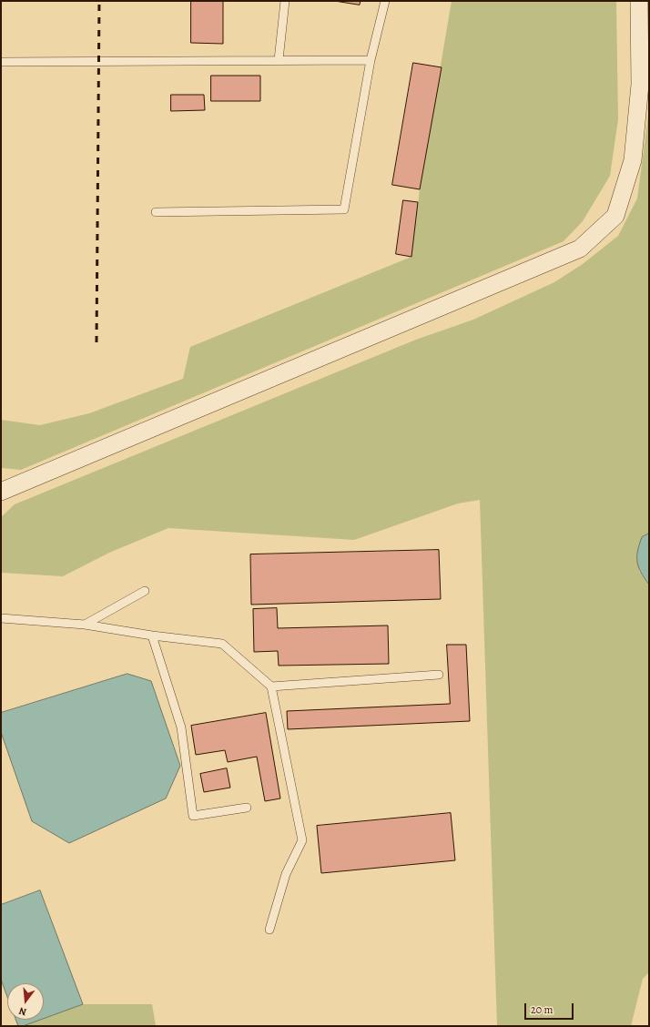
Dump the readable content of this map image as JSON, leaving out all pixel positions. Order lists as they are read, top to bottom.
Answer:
{
  "scale_bar": "20 m",
  "north": "bottom"
}
